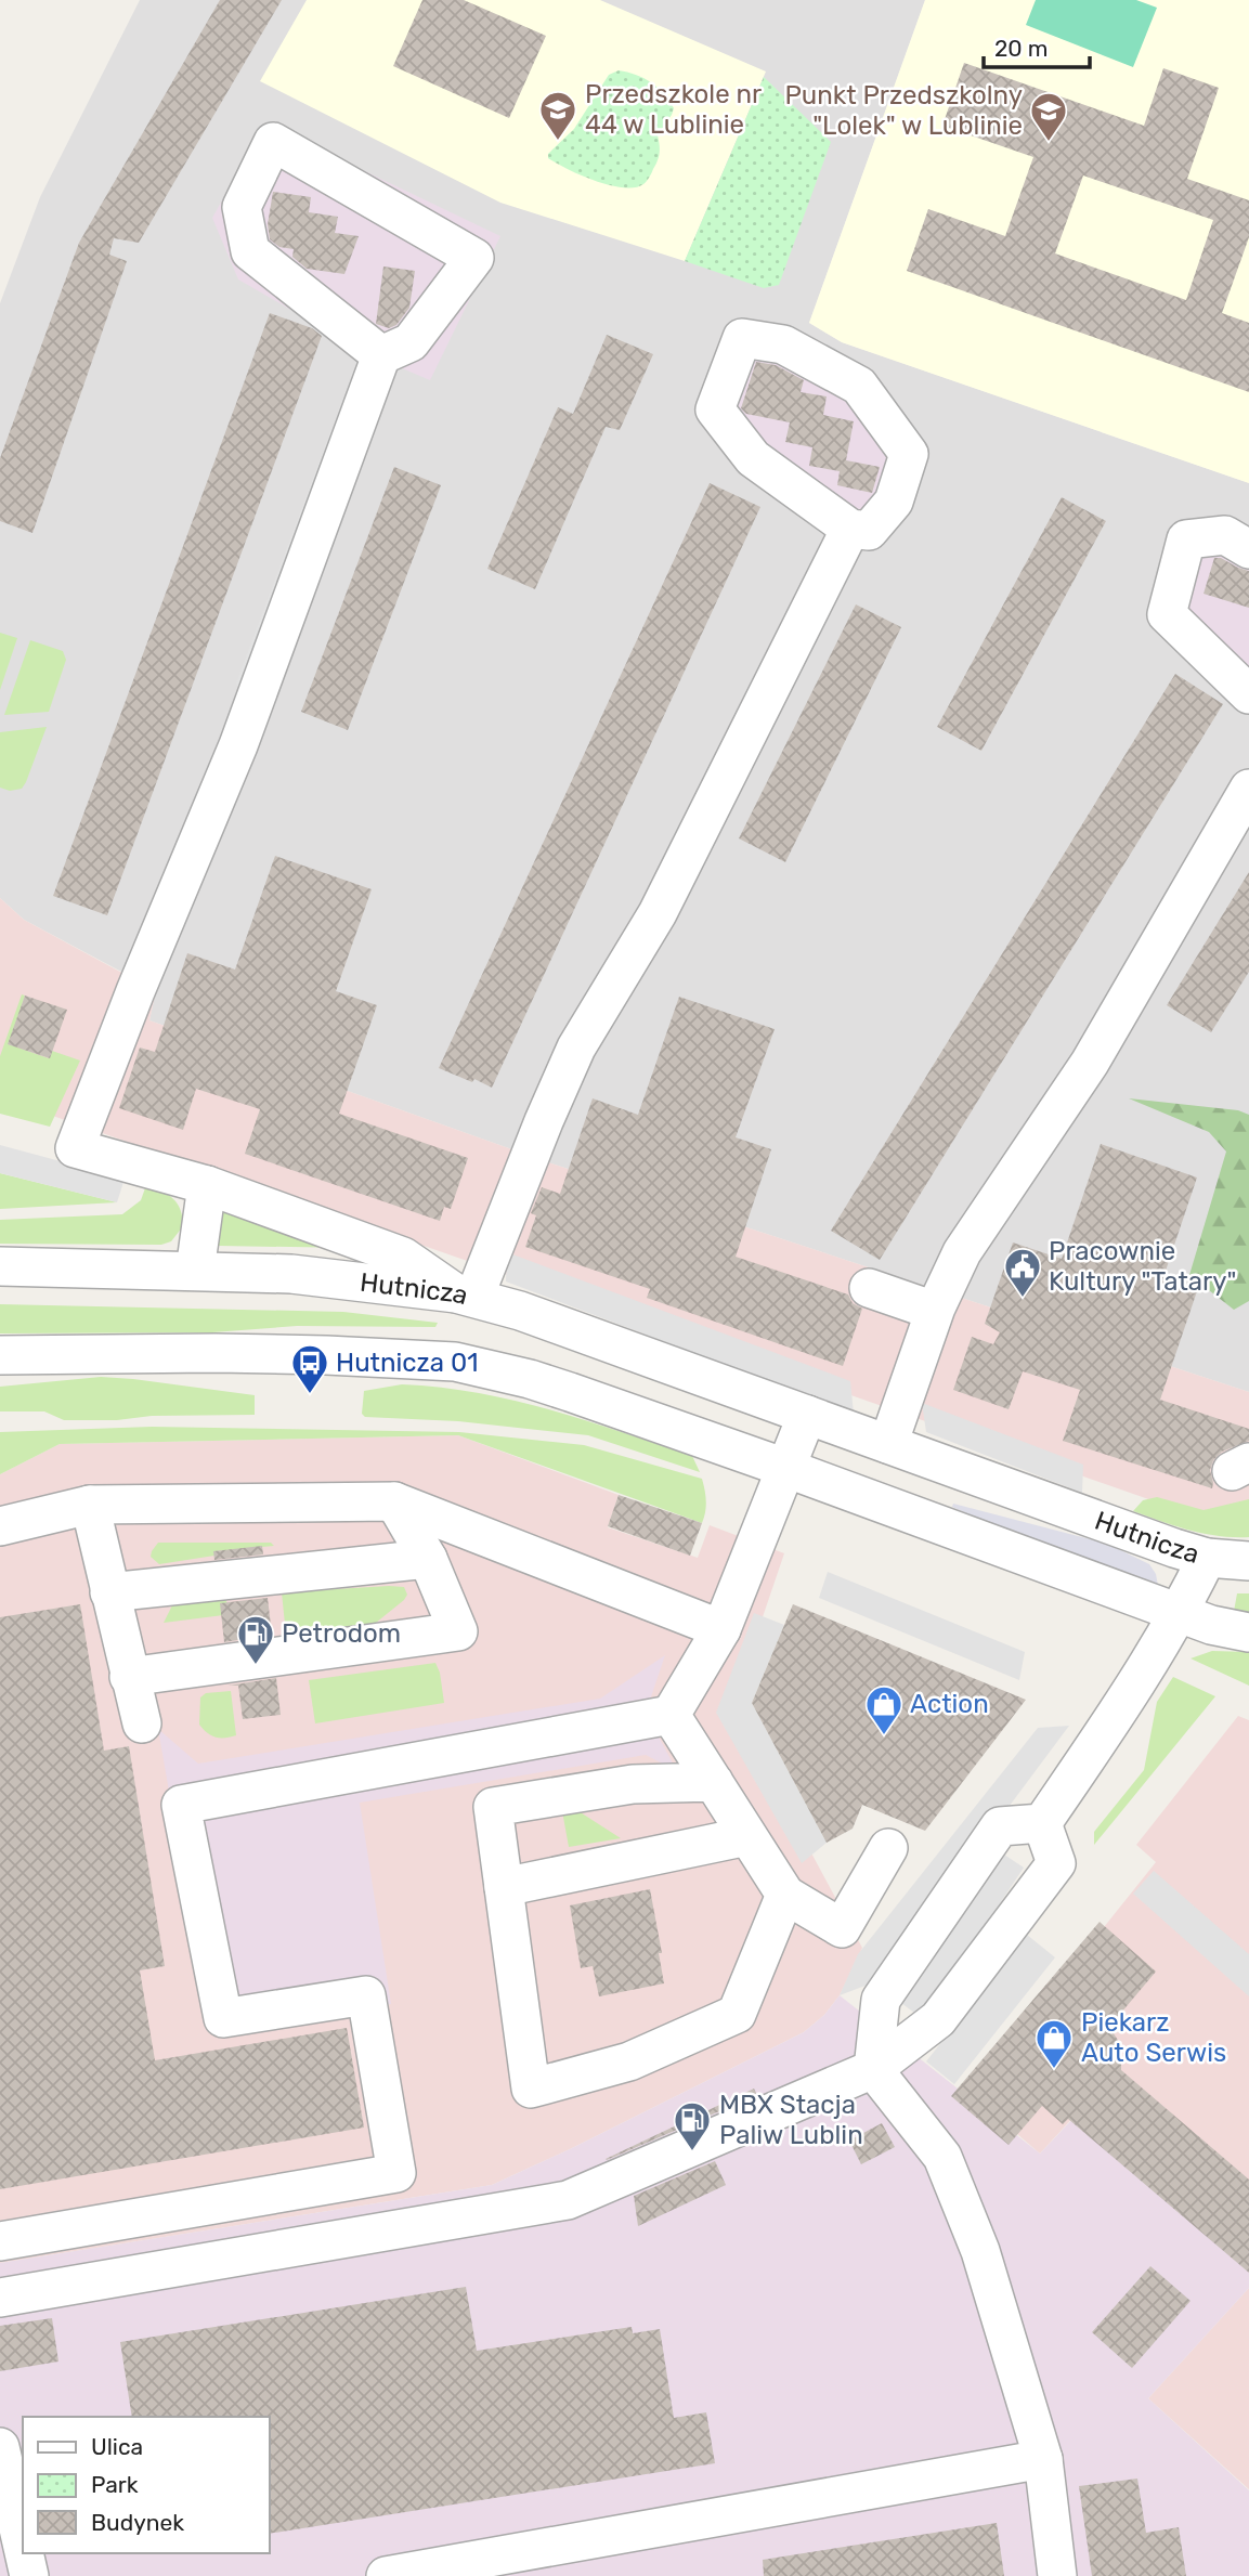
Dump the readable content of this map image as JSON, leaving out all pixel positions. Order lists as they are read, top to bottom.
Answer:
{
  "streets": {
    "street": ["Hutnicza"]
  },
  "places": {
    "school or university": ["Przedszkole nr 44 w Lublinie", "Punkt Przedszkolny \"Lolek\" w Lublinie"],
    "public building": ["Pracownie Kultury \"Tatary\""],
    "bus stop": ["Hutnicza 01"],
    "fuel station": ["Petrodom", "MBX Stacja Paliw Lublin"],
    "shop": ["Action", "Piekarz Auto Serwis"]
  },
  "legend": ["Ulica", "Park", "Budynek"],
  "scale_bar": "20 m"
}
